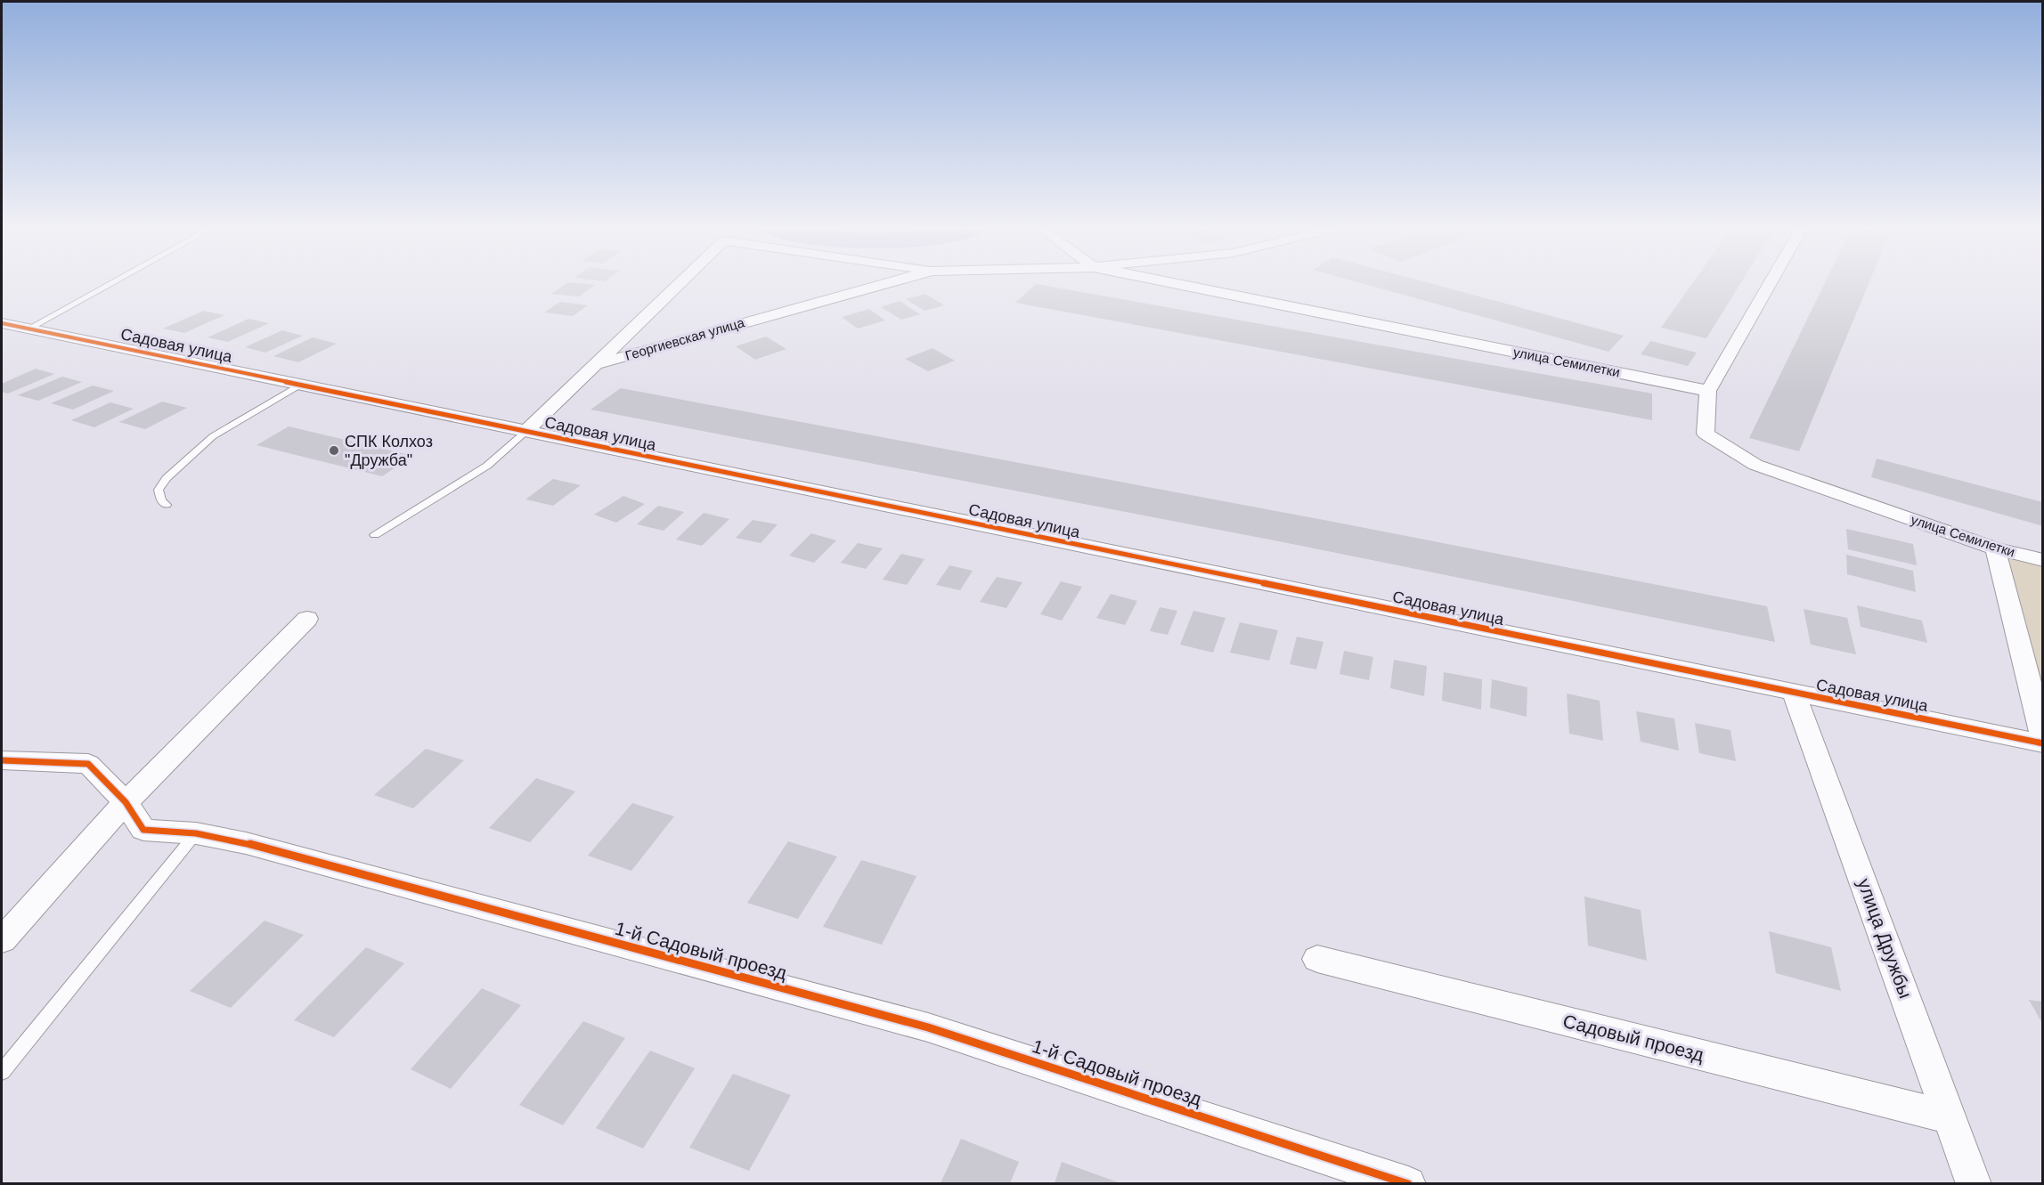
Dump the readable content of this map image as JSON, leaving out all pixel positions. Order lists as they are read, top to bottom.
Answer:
{
  "streets": {
    "street": [
      "Георгиевская улица",
      "Садовая улица",
      "улица Семилетки",
      "улица Дружбы",
      "1-й Садовый проезд",
      "Садовый проезд"
    ]
  },
  "crossings": [
    ["Георгиевская улица", "Садовая улица"],
    ["Садовая улица", "улица Дружбы"],
    ["улица Дружбы", "Садовый проезд"]
  ],
  "places": ["СПК Колхоз \"Дружба\""]
}
